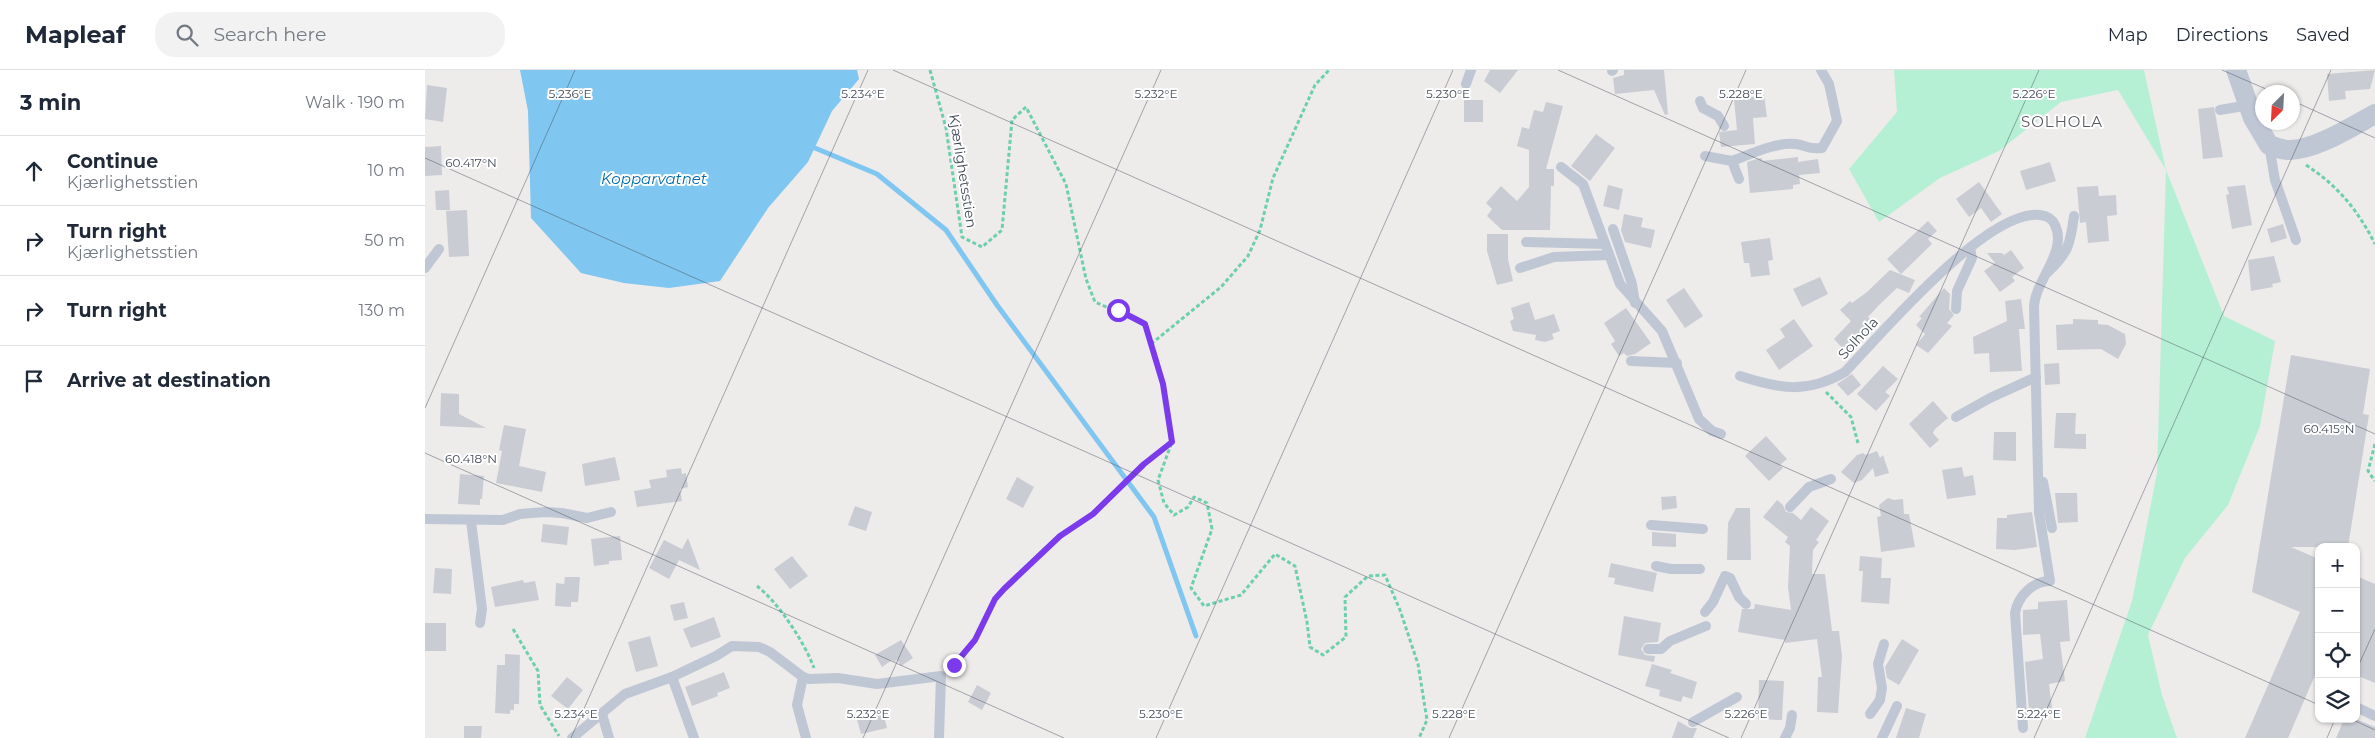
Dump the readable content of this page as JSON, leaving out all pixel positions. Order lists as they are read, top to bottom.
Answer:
{
  "streets": {
    "lane": ["Solhola"],
    "path": ["Kjærlighetsstien"]
  },
  "districts": ["SOLHOLA"],
  "water": ["Kopparvatnet"],
  "north": "bottom left",
  "page": {
    "header": "Mapleaf",
    "search": "Search here",
    "nav": ["Map", "Directions", "Saved"],
    "heading": ["3 min", "Walk · 190 m"],
    "list": [
      ["Continue", "Kjærlighetsstien", "10 m"],
      ["Turn right", "Kjærlighetsstien", "50 m"],
      ["Turn right", "130 m"],
      "Arrive at destination"
    ],
    "map_buttons": ["+", "−"]
  },
  "coordinates": [
    "5.236°E",
    "5.234°E",
    "5.232°E",
    "5.230°E",
    "5.226°E",
    "5.228°E",
    "60.417°N",
    "60.415°N",
    "60.418°N",
    "5.224°E"
  ]
}
